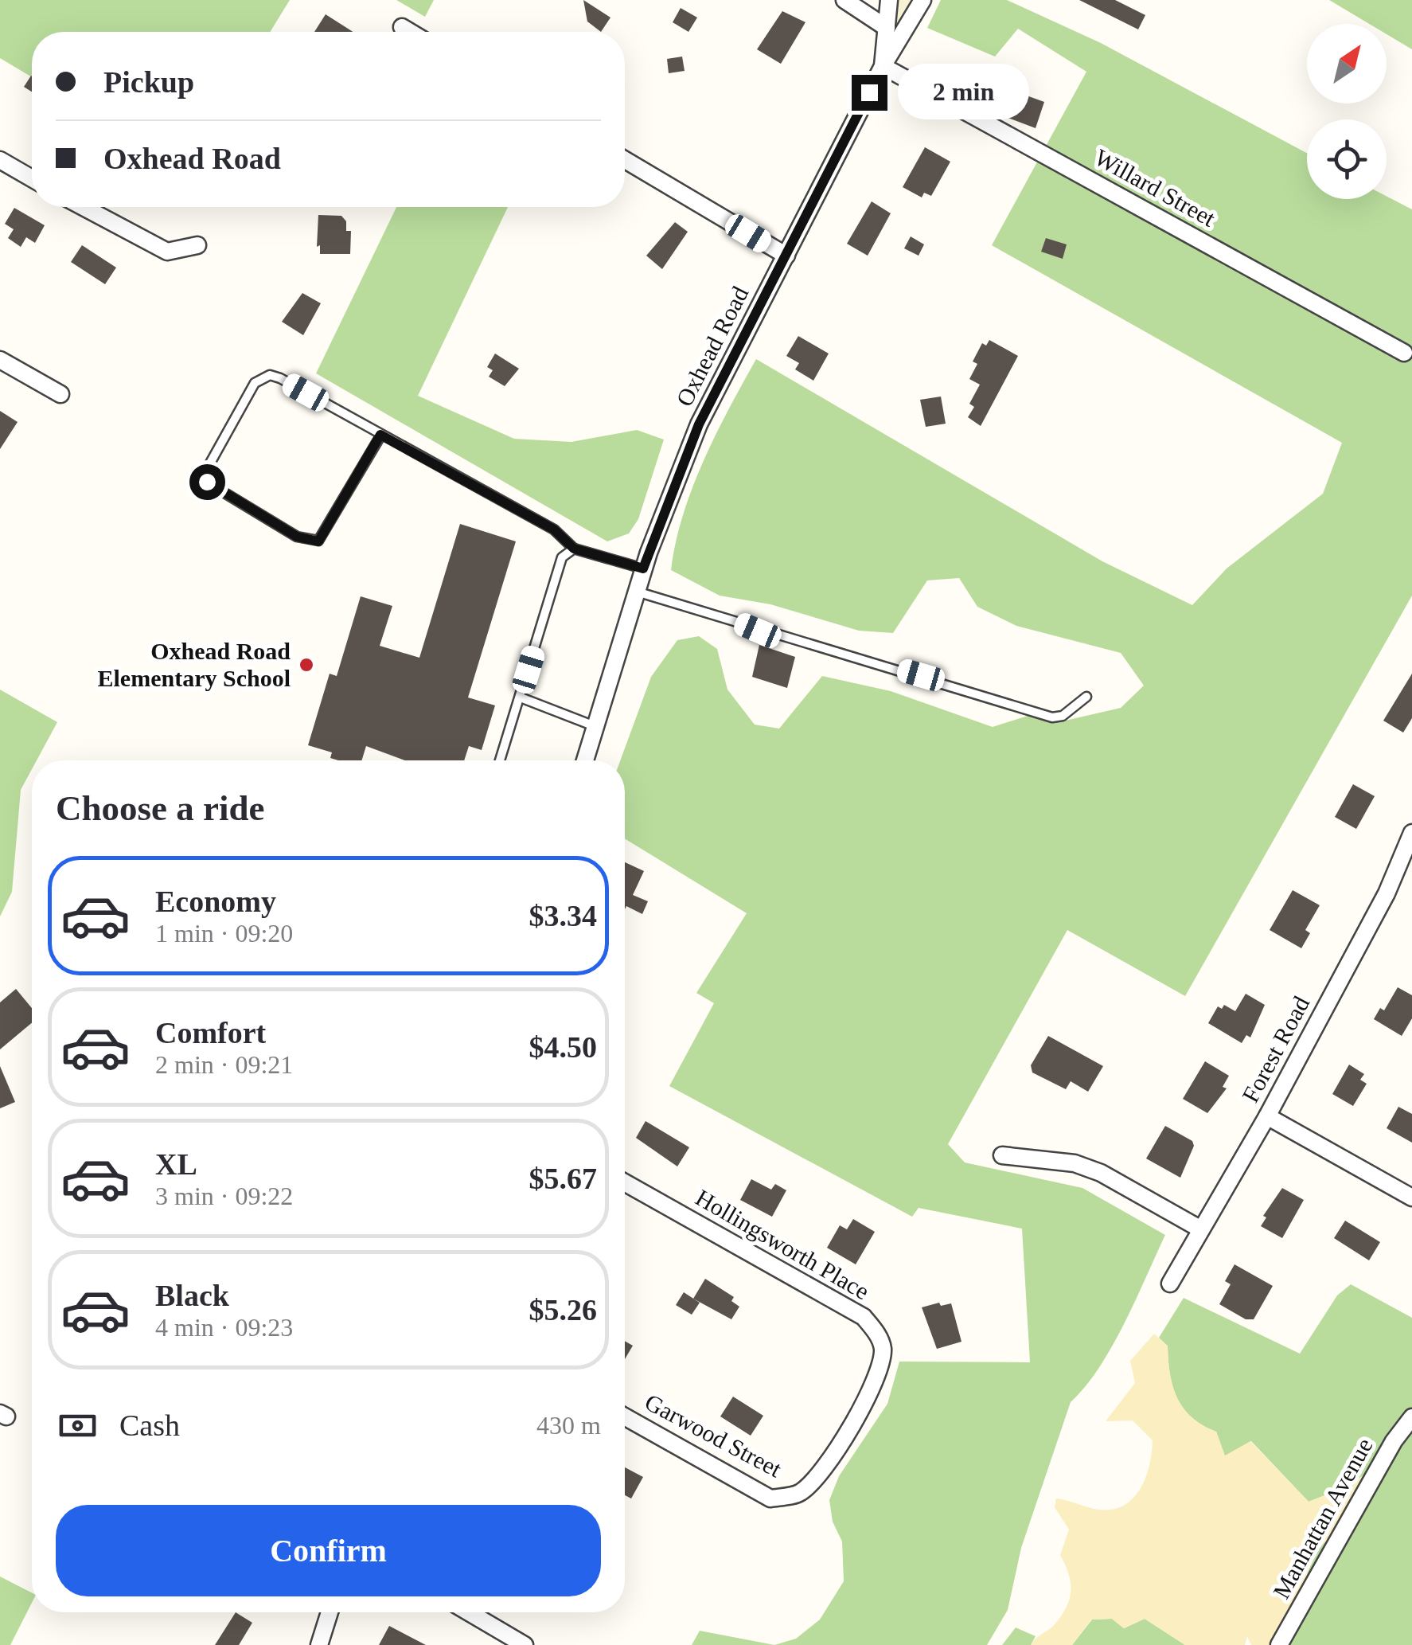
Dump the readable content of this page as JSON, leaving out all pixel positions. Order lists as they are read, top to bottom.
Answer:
{
  "streets": {
    "street": [
      "Willard Street",
      "Oxhead Road",
      "Forest Road",
      "Hollingsworth Place",
      "Garwood Street",
      "Manhattan Avenue"
    ]
  },
  "crossings": [
    ["Willard Street", "Oxhead Road"],
    ["Hollingsworth Place", "Garwood Street"]
  ],
  "places": ["Oxhead Road Elementary School"],
  "north": "top right",
  "page": {
    "banner": ["Pickup", "Oxhead Road"],
    "bubble": "2 min",
    "heading": "Choose a ride",
    "list": [
      {
        "name": "Economy",
        "note": "1 min · 09:20",
        "value": "$3.34"
      },
      {
        "name": "Comfort",
        "note": "2 min · 09:21",
        "value": "$4.50"
      },
      {
        "name": "XL",
        "note": "3 min · 09:22",
        "value": "$5.67"
      },
      {
        "name": "Black",
        "note": "4 min · 09:23",
        "value": "$5.26"
      }
    ],
    "pay": ["Cash", "430 m"],
    "buttons": "Confirm"
  }
}
